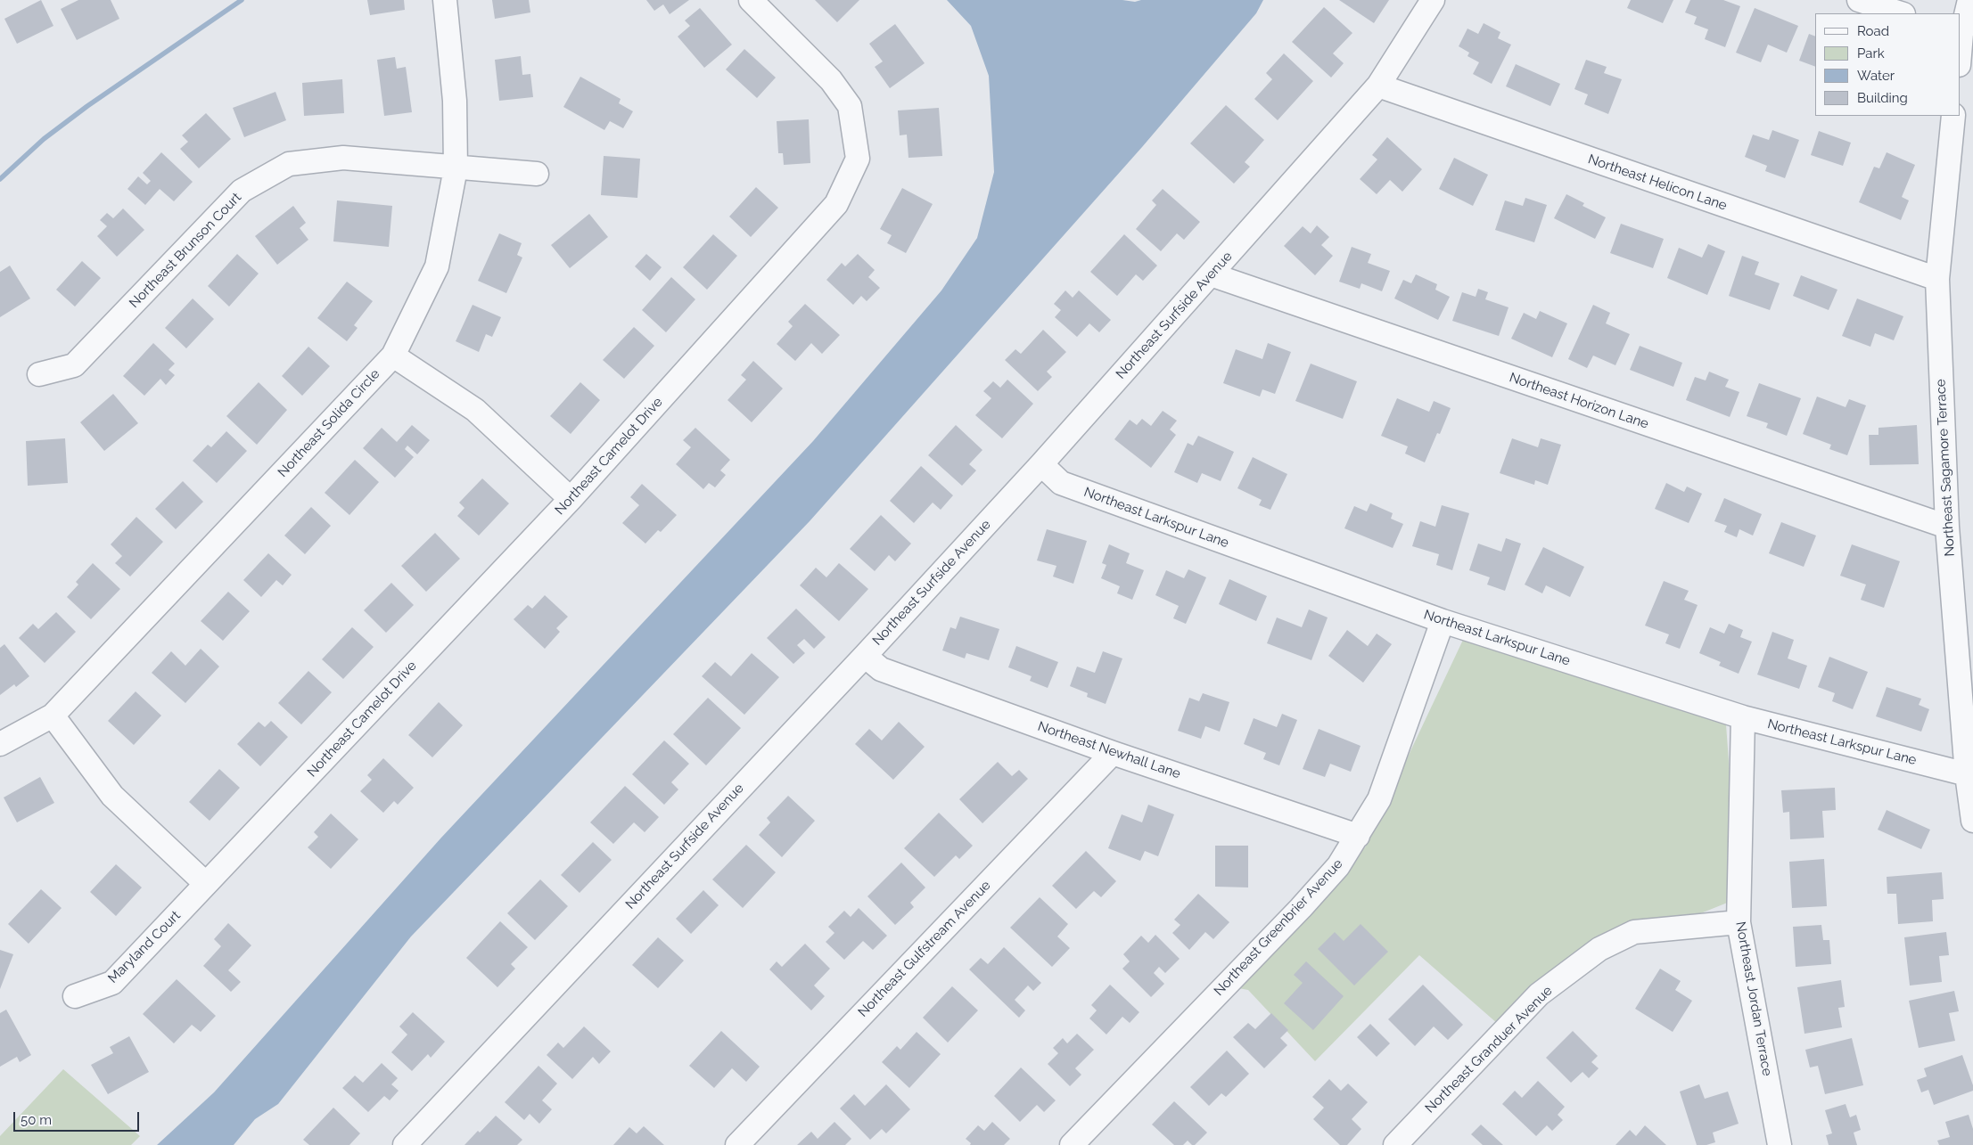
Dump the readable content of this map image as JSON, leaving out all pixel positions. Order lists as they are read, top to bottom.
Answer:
{
  "streets": {
    "street": [
      "Northeast Helicon Lane",
      "Northeast Brunson Court",
      "Northeast Surfside Avenue",
      "Northeast Horizon Lane",
      "Northeast Solida Circle",
      "Northeast Camelot Drive",
      "Northeast Sagamore Terrace",
      "Northeast Larkspur Lane",
      "Northeast Newhall Lane",
      "Northeast Greenbrier Avenue",
      "Maryland Court",
      "Northeast Gulfstream Avenue",
      "Northeast Jordan Terrace",
      "Northeast Granduer Avenue"
    ]
  },
  "crossings": [
    ["Northeast Helicon Lane", "Northeast Surfside Avenue"],
    ["Northeast Helicon Lane", "Northeast Sagamore Terrace"],
    ["Northeast Brunson Court", "Northeast Solida Circle"],
    ["Northeast Surfside Avenue", "Northeast Horizon Lane"],
    ["Northeast Surfside Avenue", "Northeast Larkspur Lane"],
    ["Northeast Surfside Avenue", "Northeast Newhall Lane"],
    ["Northeast Horizon Lane", "Northeast Sagamore Terrace"],
    ["Northeast Camelot Drive", "Maryland Court"],
    ["Northeast Sagamore Terrace", "Northeast Larkspur Lane"],
    ["Northeast Larkspur Lane", "Northeast Greenbrier Avenue"],
    ["Northeast Larkspur Lane", "Northeast Jordan Terrace"],
    ["Northeast Newhall Lane", "Northeast Greenbrier Avenue"],
    ["Northeast Newhall Lane", "Northeast Gulfstream Avenue"],
    ["Northeast Jordan Terrace", "Northeast Granduer Avenue"]
  ],
  "legend": [
    "Road",
    "Park",
    "Water",
    "Building"
  ],
  "scale_bar": "50 m"
}
